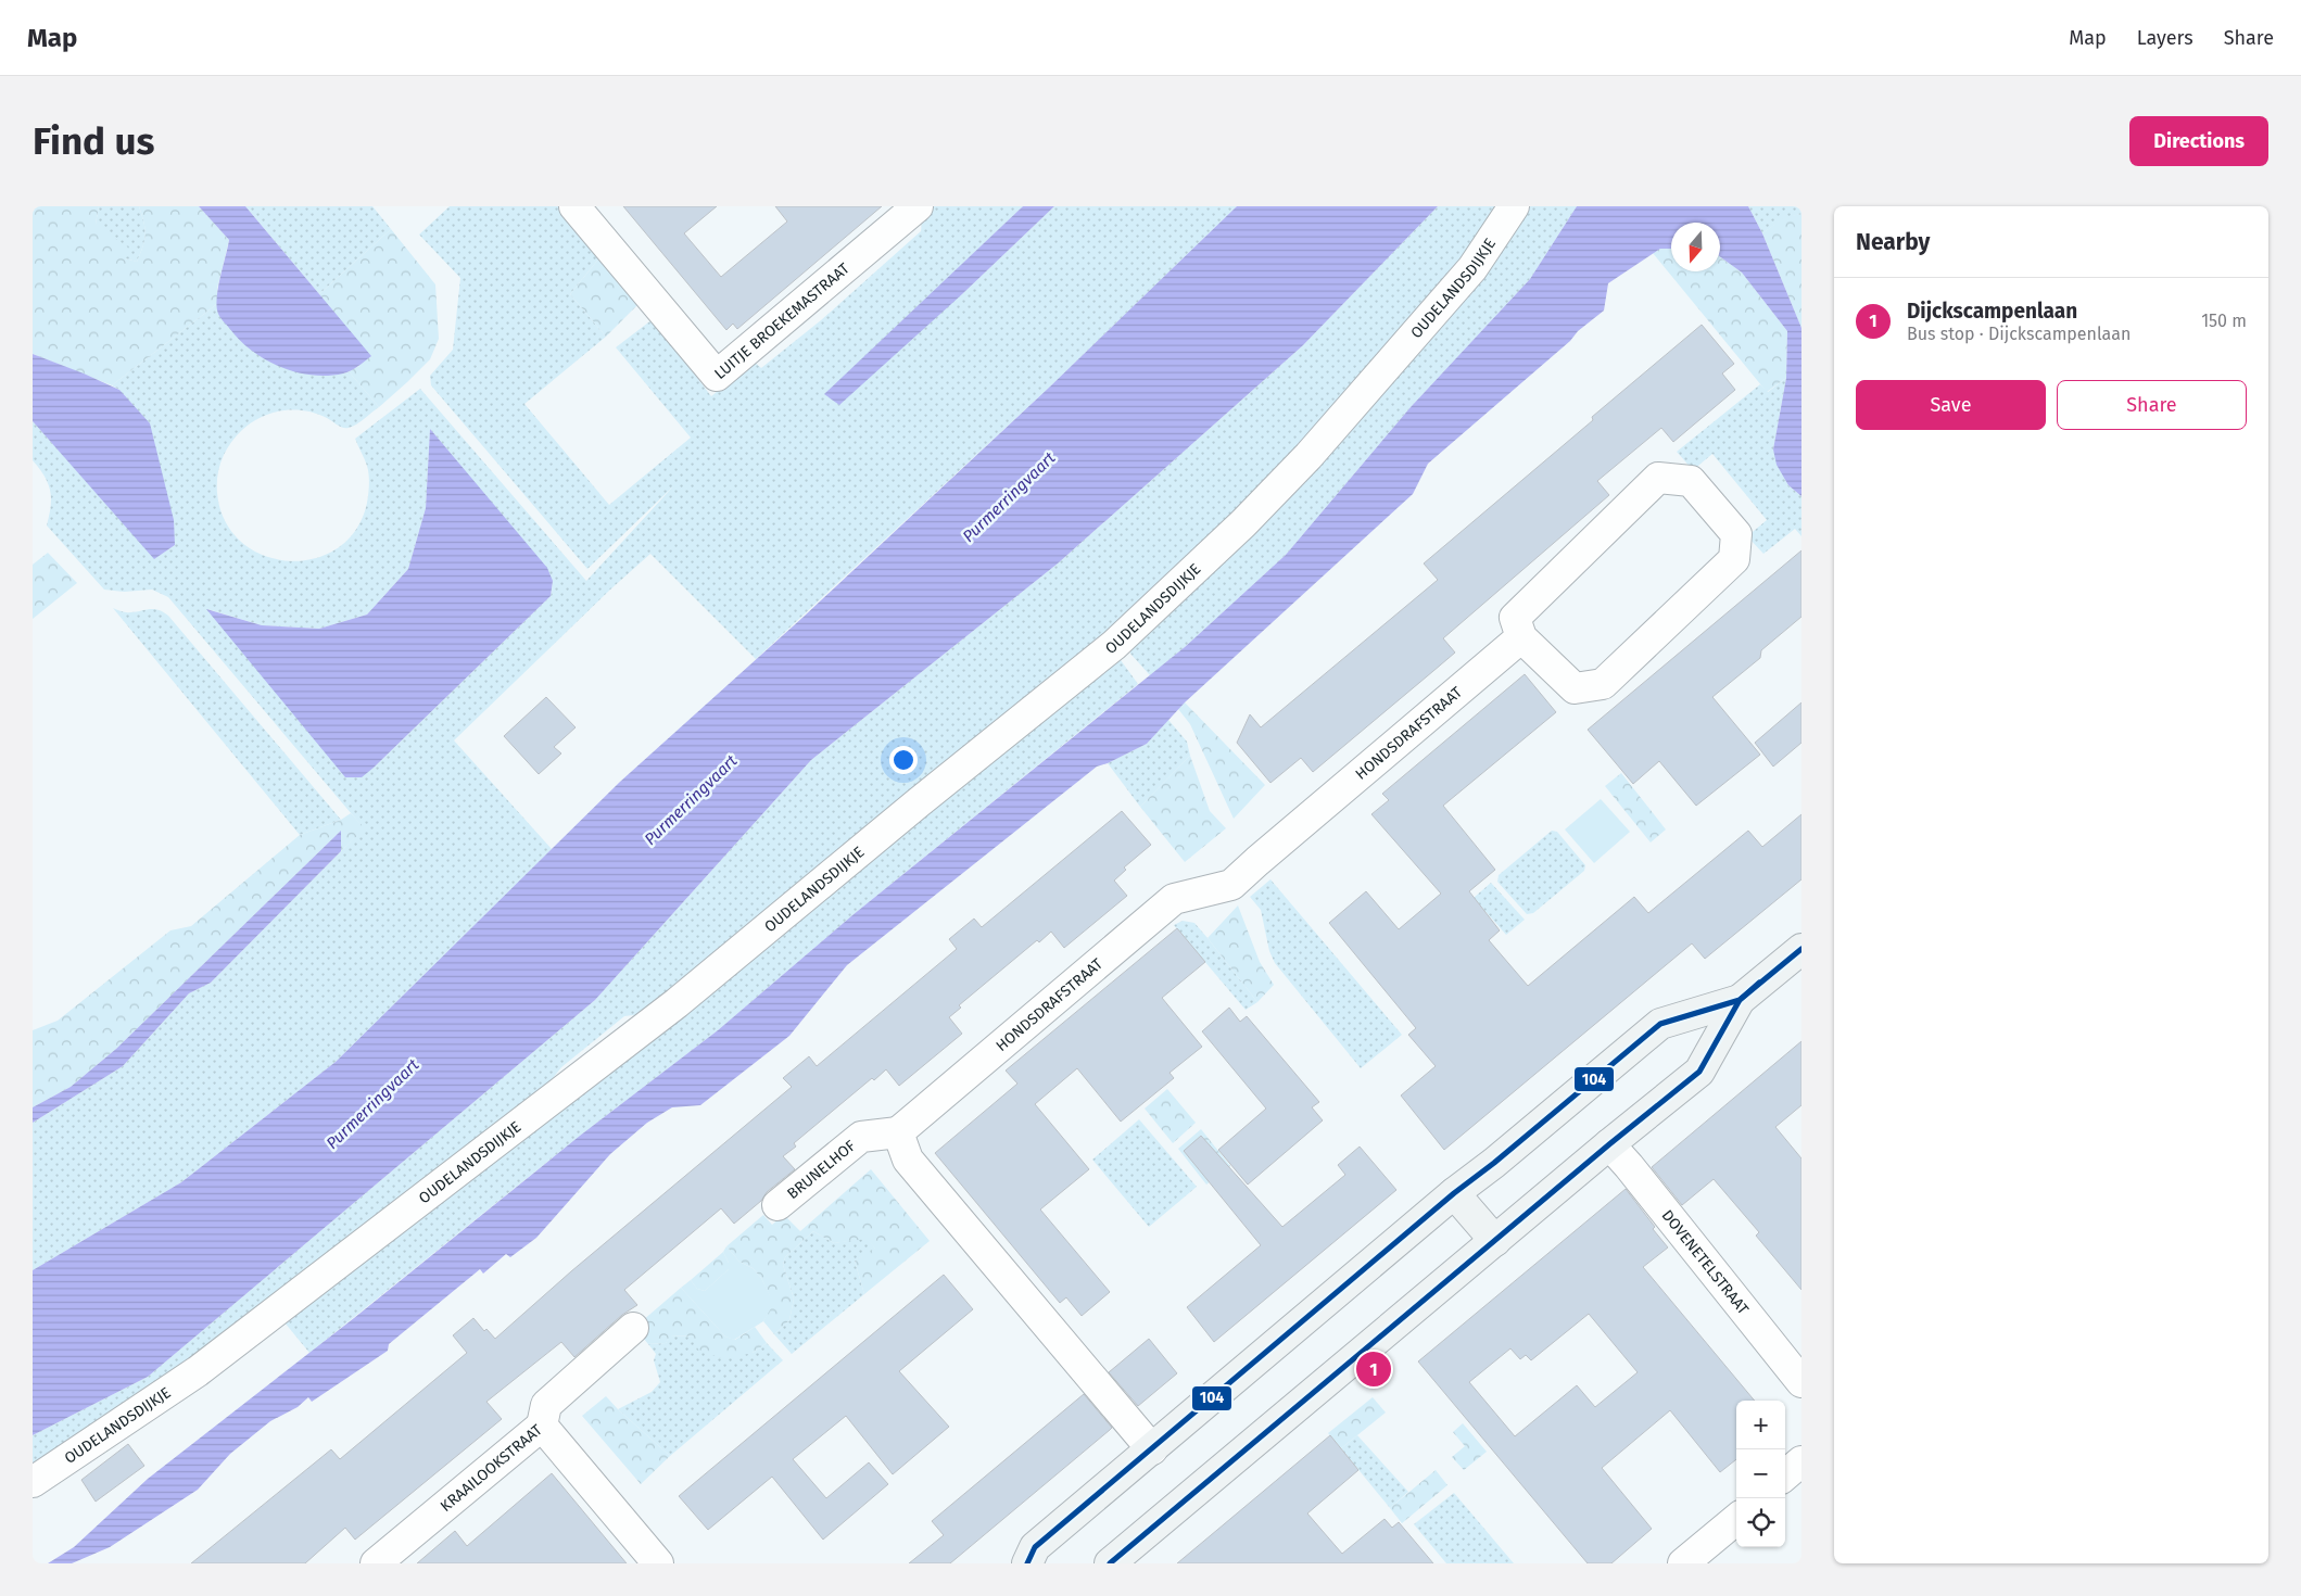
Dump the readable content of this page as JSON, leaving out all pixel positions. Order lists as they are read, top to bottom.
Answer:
{
  "streets": {
    "street": [
      "OUDELANDSDIJKJE",
      "LUITJE BROEKEMASTRAAT",
      "HONDSDRAFSTRAAT",
      "BRUNELHOF",
      "DOVENETELSTRAAT",
      "KRAAILOOKSTRAAT"
    ]
  },
  "crossings": [
    ["HONDSDRAFSTRAAT", "BRUNELHOF"]
  ],
  "water": ["Purmerringvaart"],
  "lines": ["transit line 104"],
  "north": "bottom",
  "page": {
    "header": "Map",
    "nav": ["Map", "Layers", "Share"],
    "buttons": [
      "Directions",
      ["Save", "Share"]
    ],
    "title": "Find us",
    "heading": "Nearby",
    "list": [
      {
        "mark": "1",
        "name": "Dijckscampenlaan",
        "note": "Bus stop · Dijckscampenlaan",
        "value": "150 m"
      }
    ],
    "pins": "1",
    "map_buttons": ["+", "−"]
  }
}
